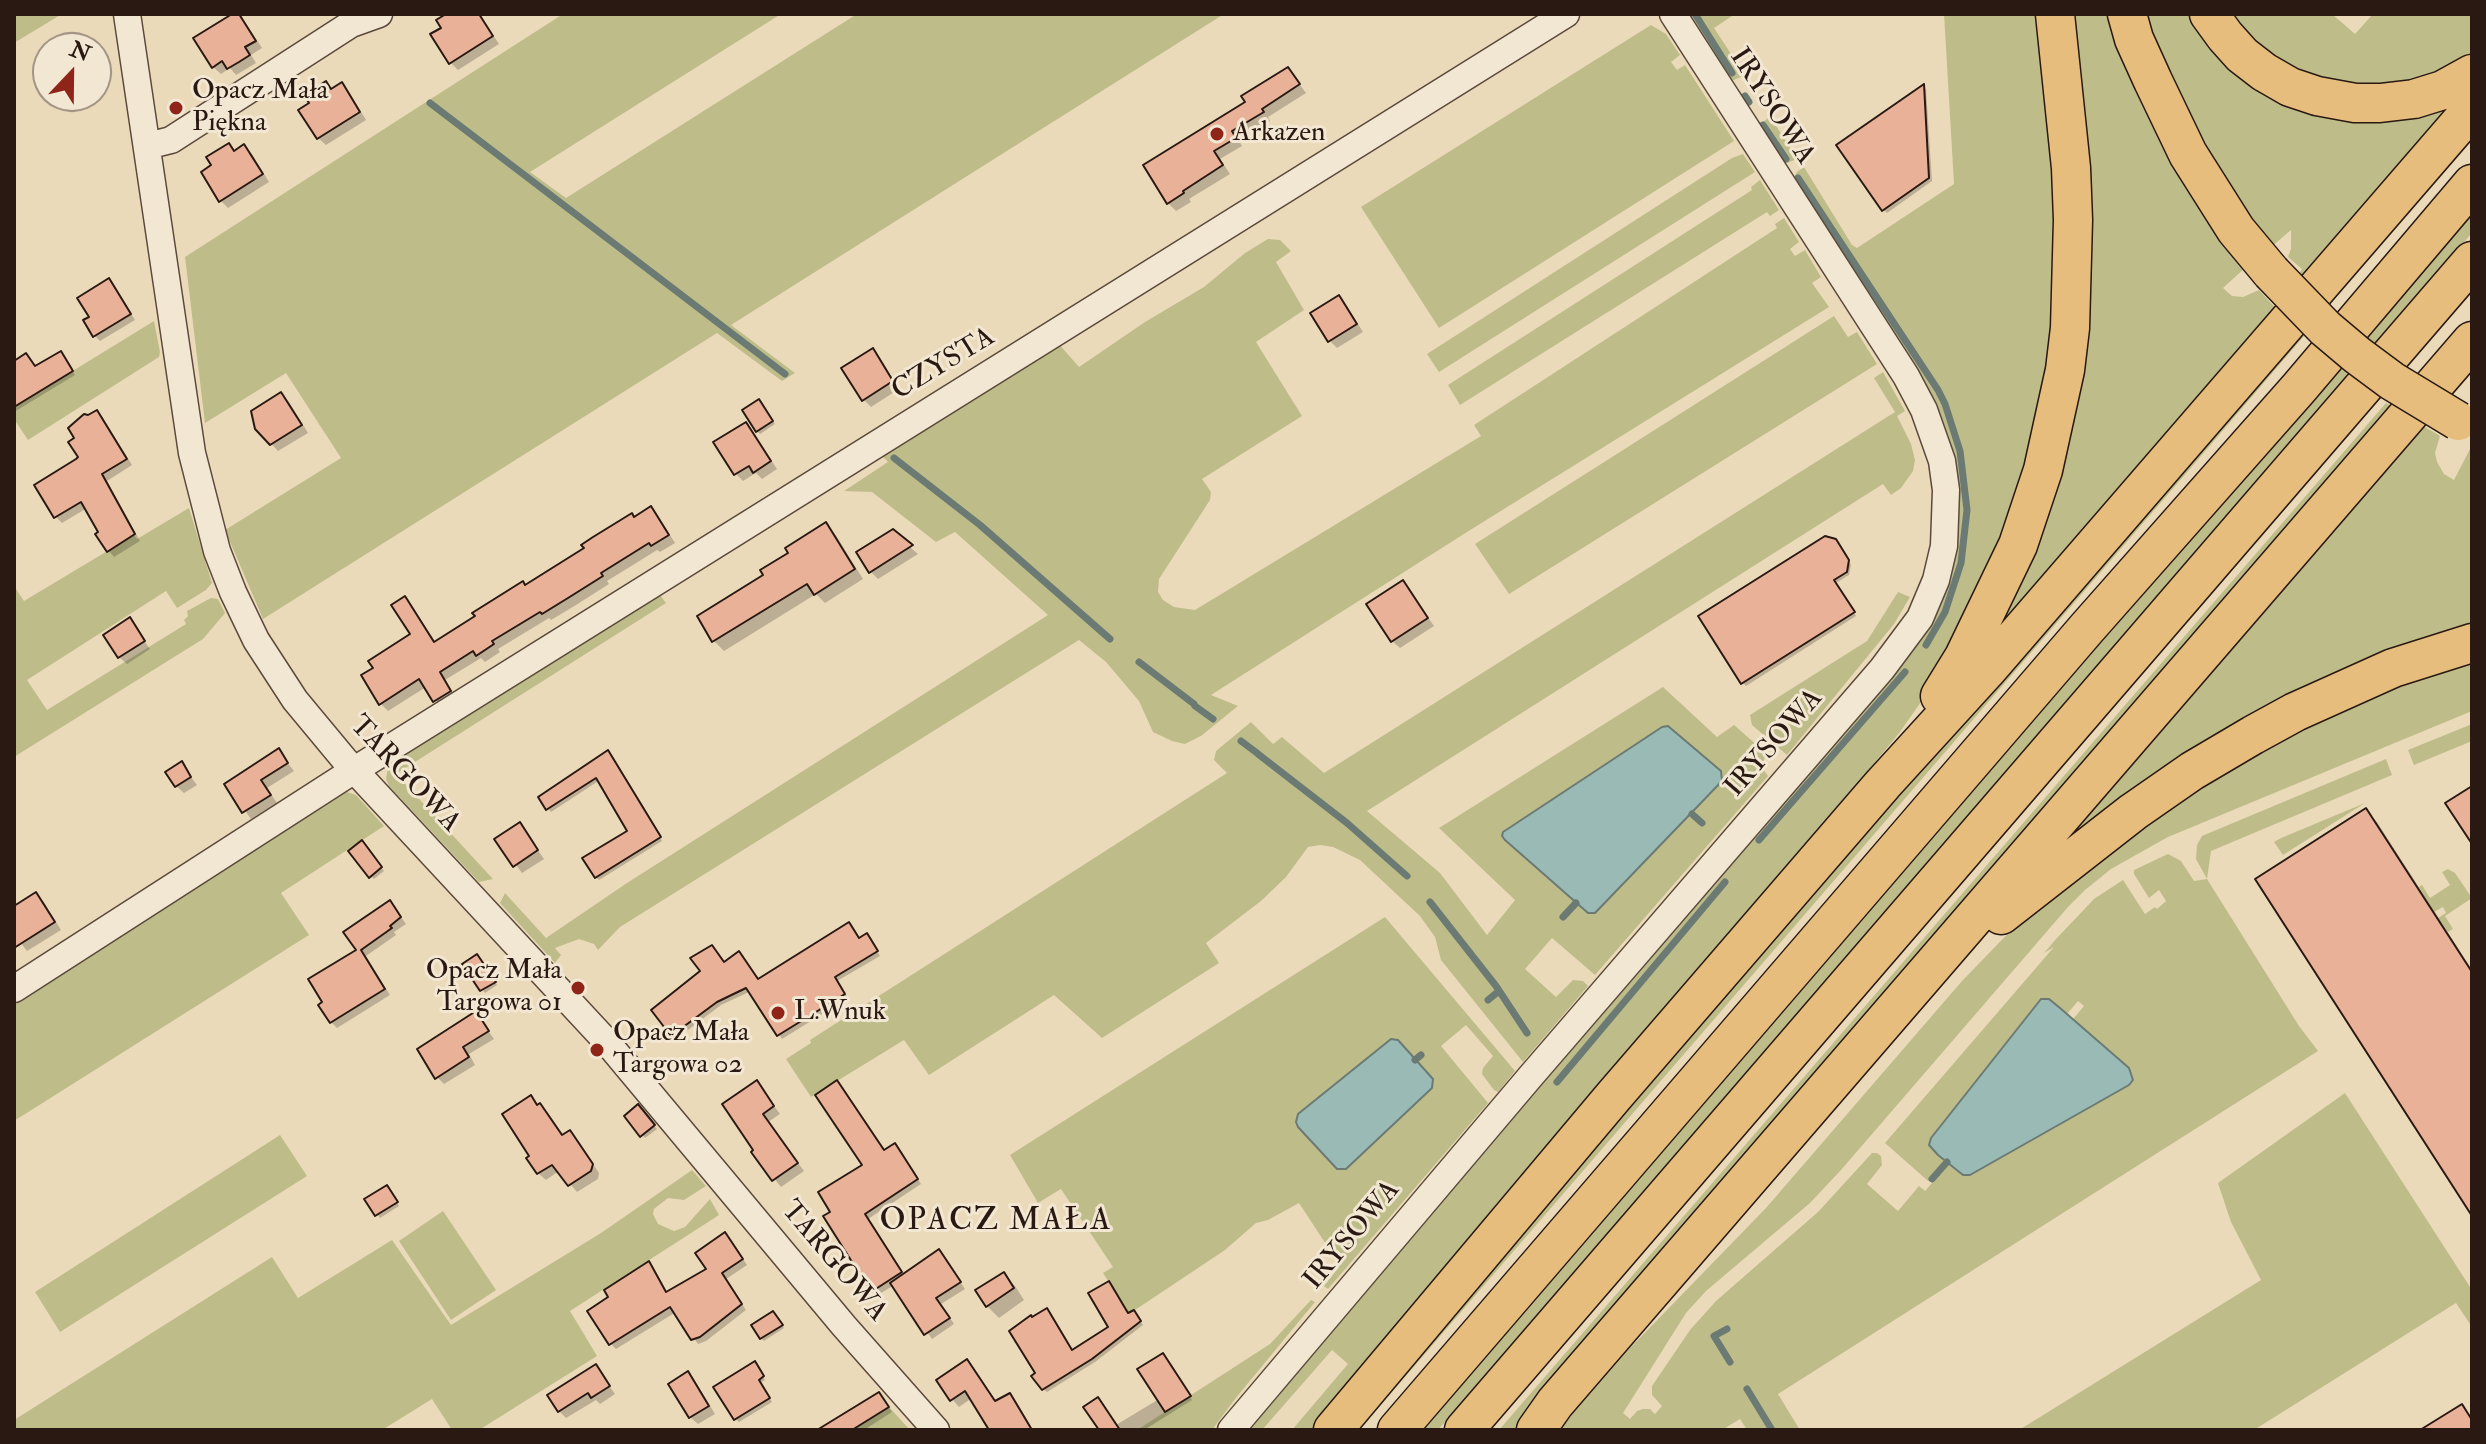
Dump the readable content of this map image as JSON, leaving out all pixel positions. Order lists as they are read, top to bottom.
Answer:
{
  "streets": {
    "street": ["IRYSOWA", "CZYSTA", "TARGOWA"]
  },
  "crossings": [
    ["CZYSTA", "TARGOWA"]
  ],
  "districts": ["OPACZ MAŁA"],
  "places": [
    "Opacz Mała Piękna",
    "Arkazen",
    "Opacz Mała Targowa 01",
    "L.Wnuk",
    "Opacz Mała Targowa 02"
  ],
  "north": "top"
}
